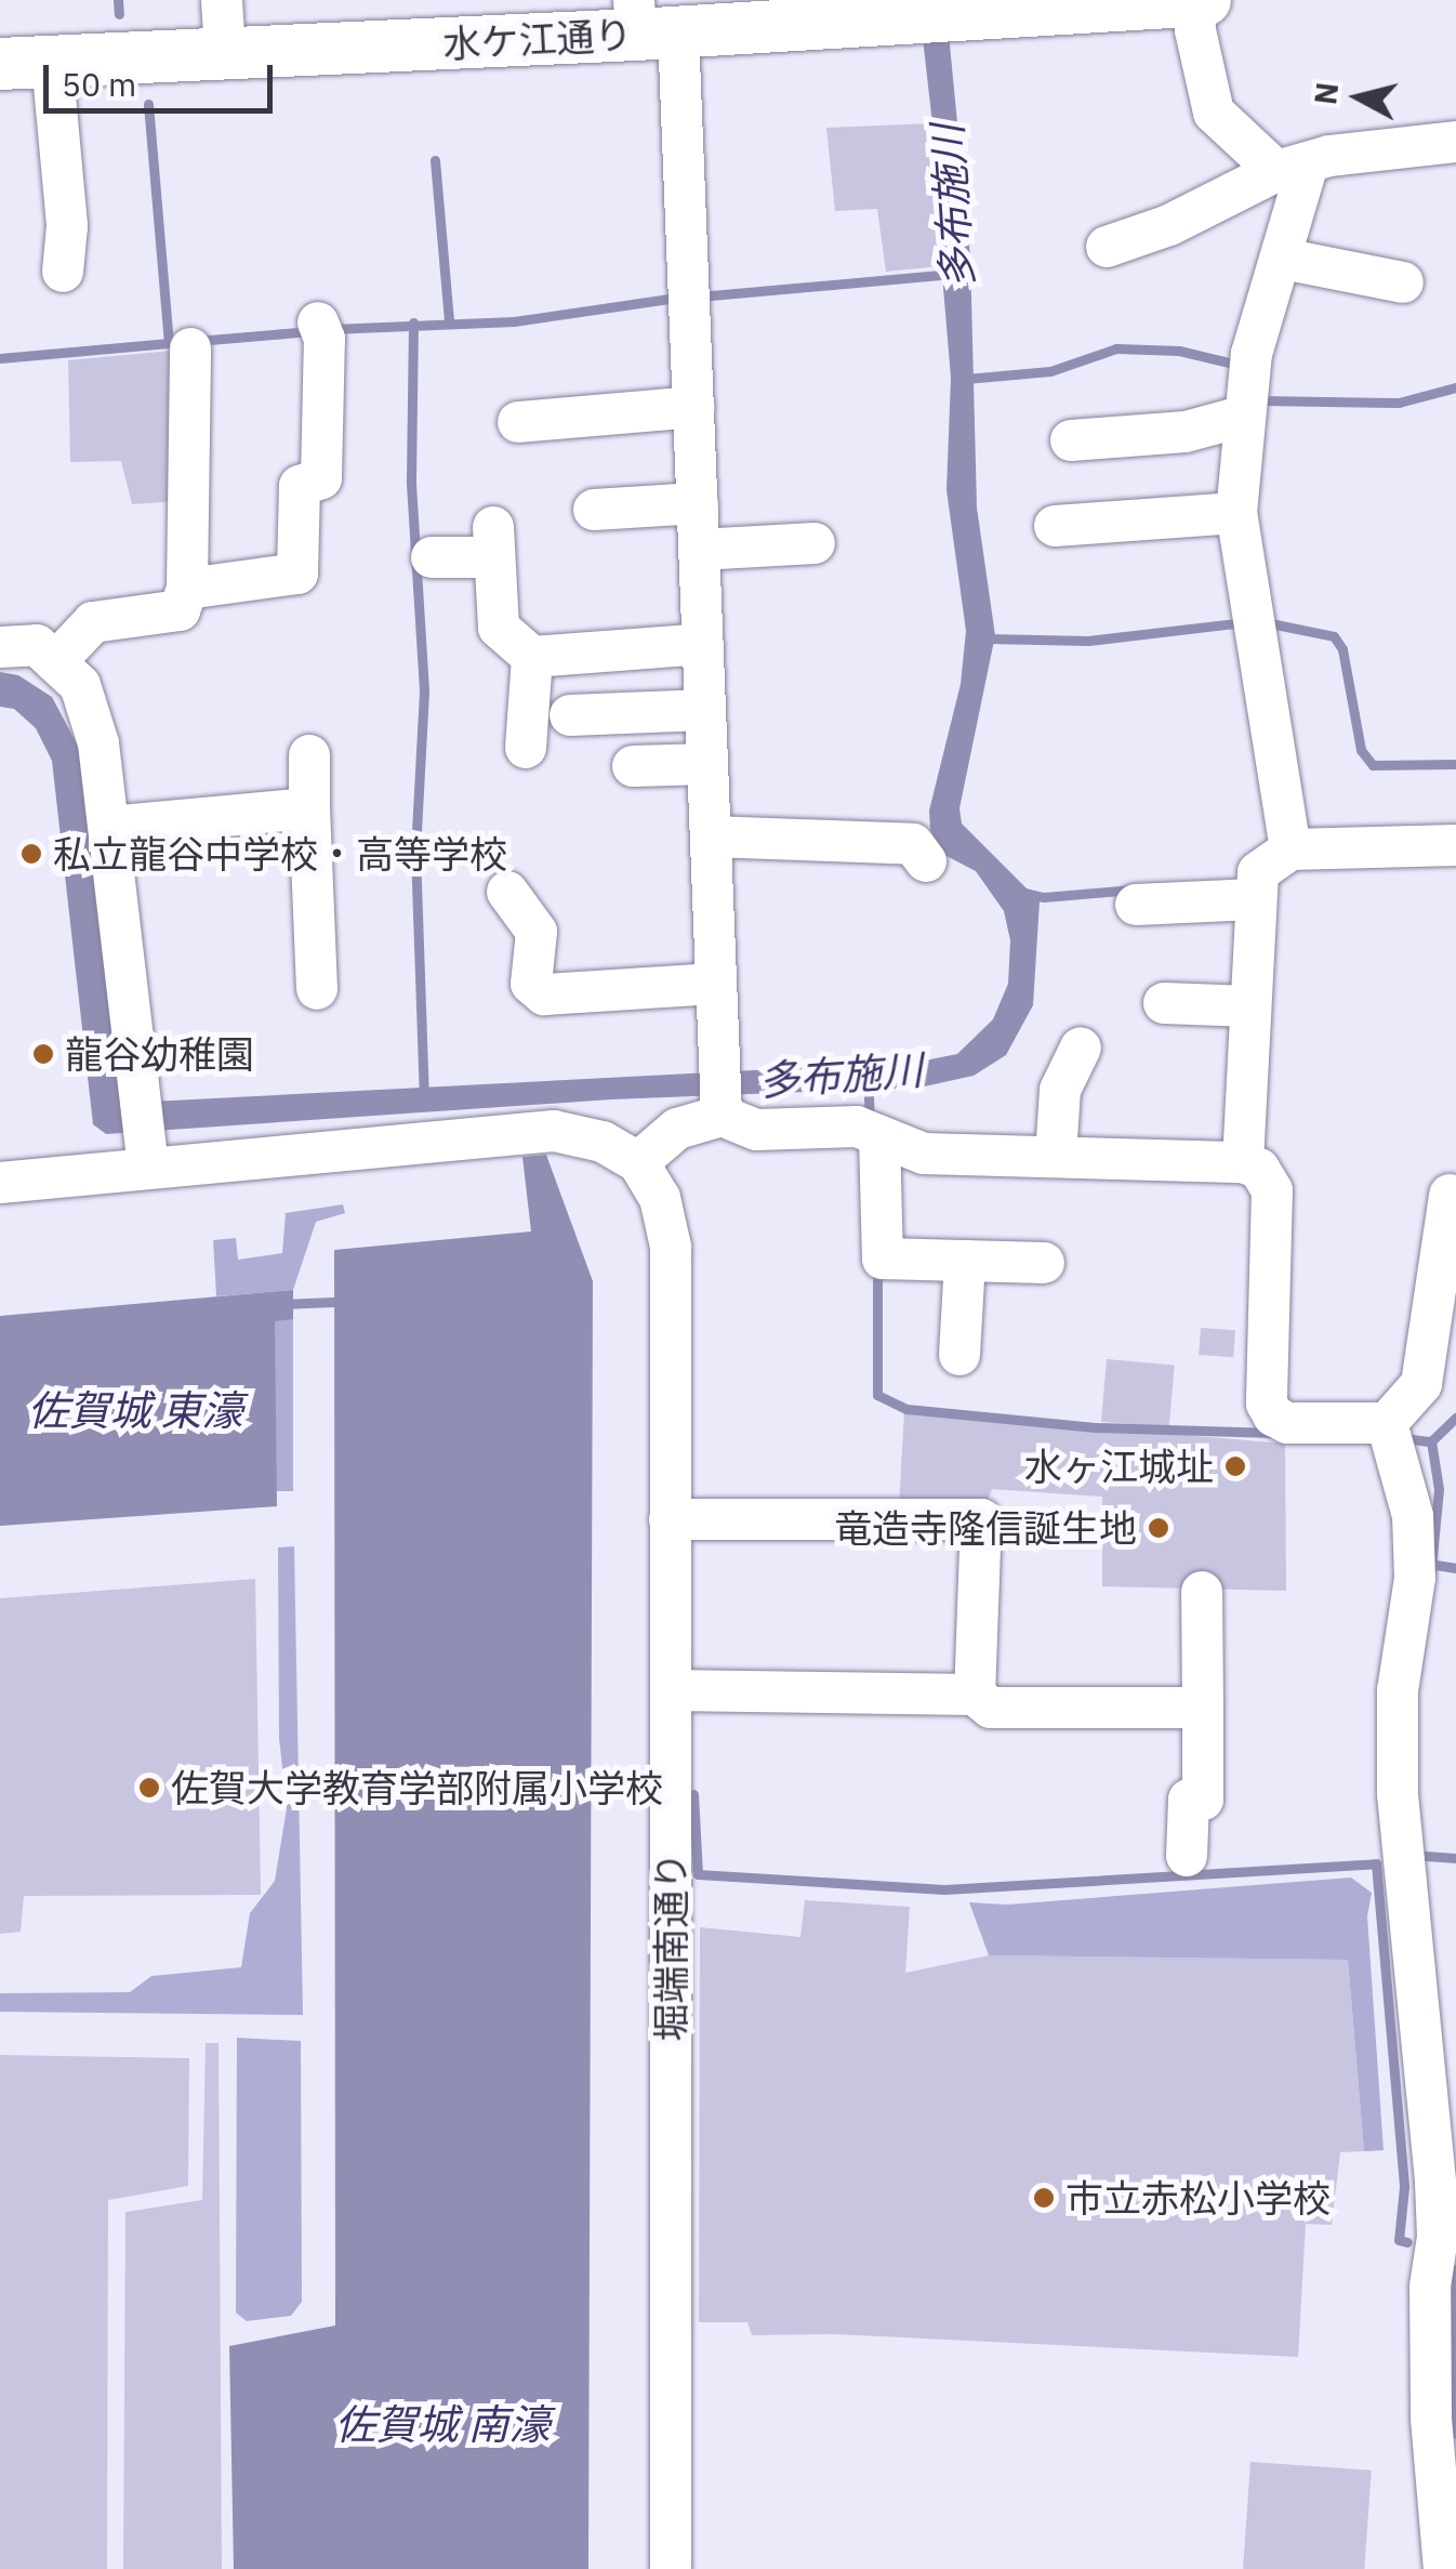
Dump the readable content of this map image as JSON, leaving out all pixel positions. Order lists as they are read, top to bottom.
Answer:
{
  "streets": {
    "main road": ["水ケ江通り"],
    "street": ["堀端南通り"]
  },
  "water": ["多布施川", "佐賀城 東濠", "佐賀城 南濠"],
  "places": [
    "私立龍谷中学校・高等学校",
    "龍谷幼稚園",
    "水ヶ江城址",
    "竜造寺隆信誕生地",
    "佐賀大学教育学部附属小学校",
    "市立赤松小学校"
  ],
  "scale_bar": "50 m",
  "north": "left"
}
